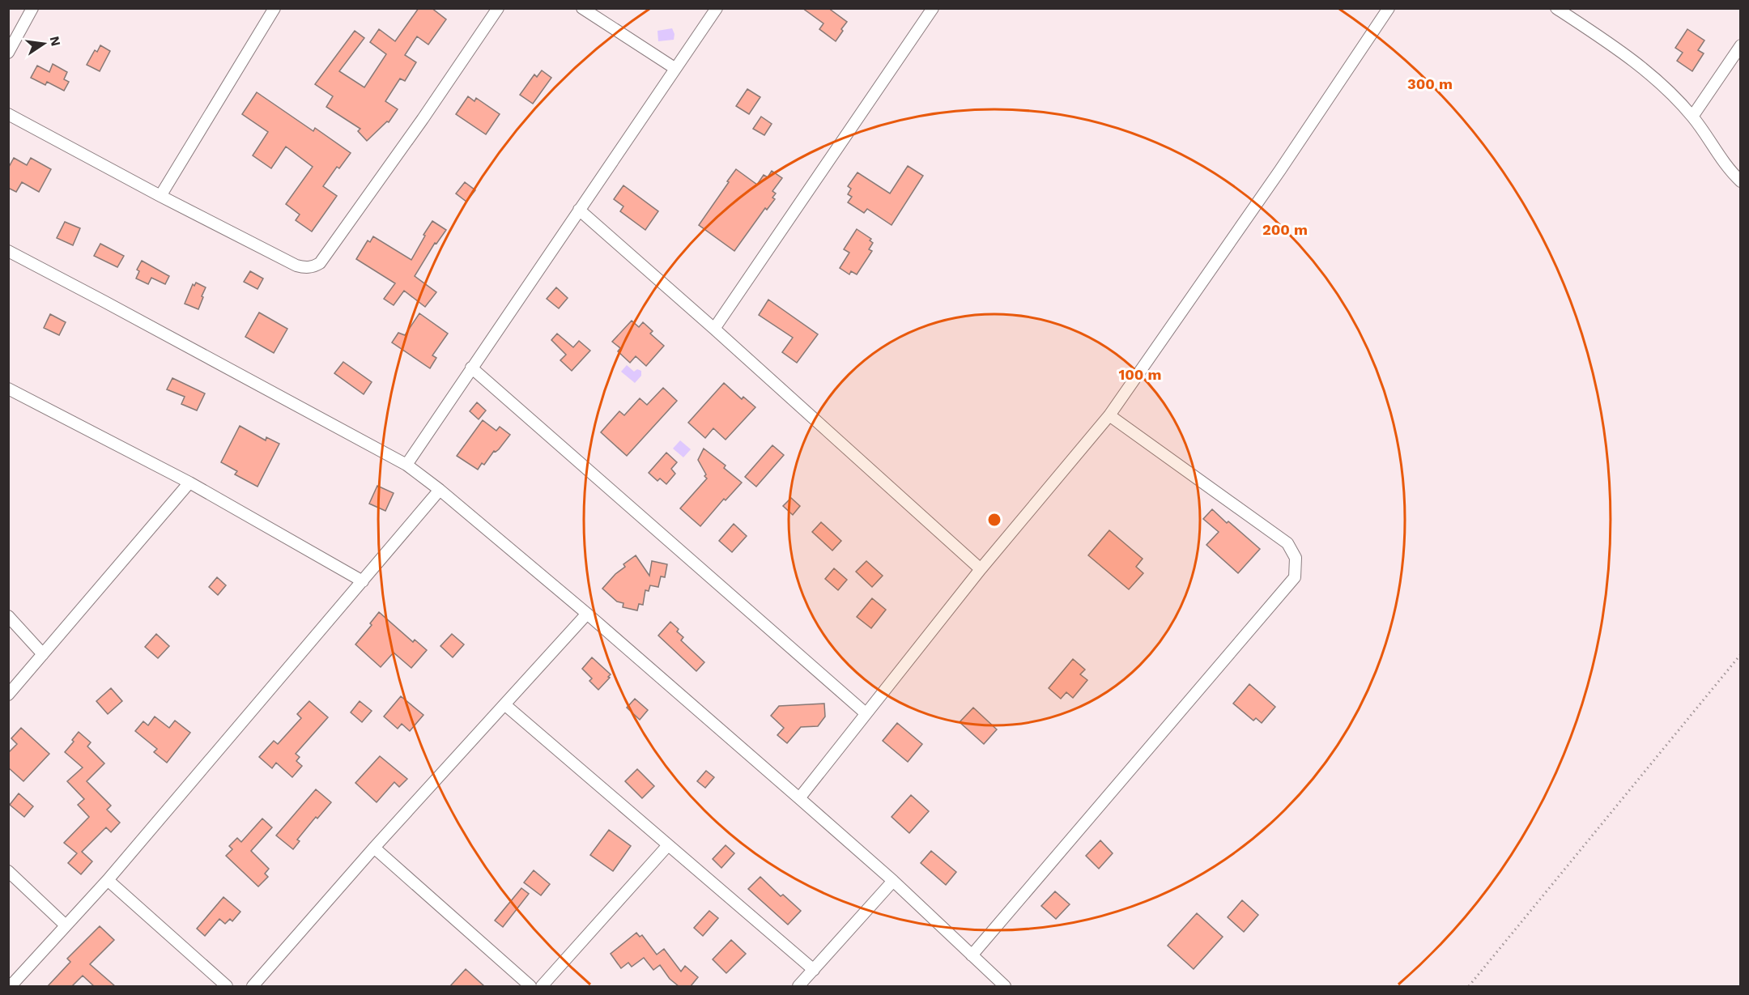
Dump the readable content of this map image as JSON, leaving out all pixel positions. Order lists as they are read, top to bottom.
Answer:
{
  "north": "right",
  "rings": ["300 m", "200 m", "100 m"]
}
